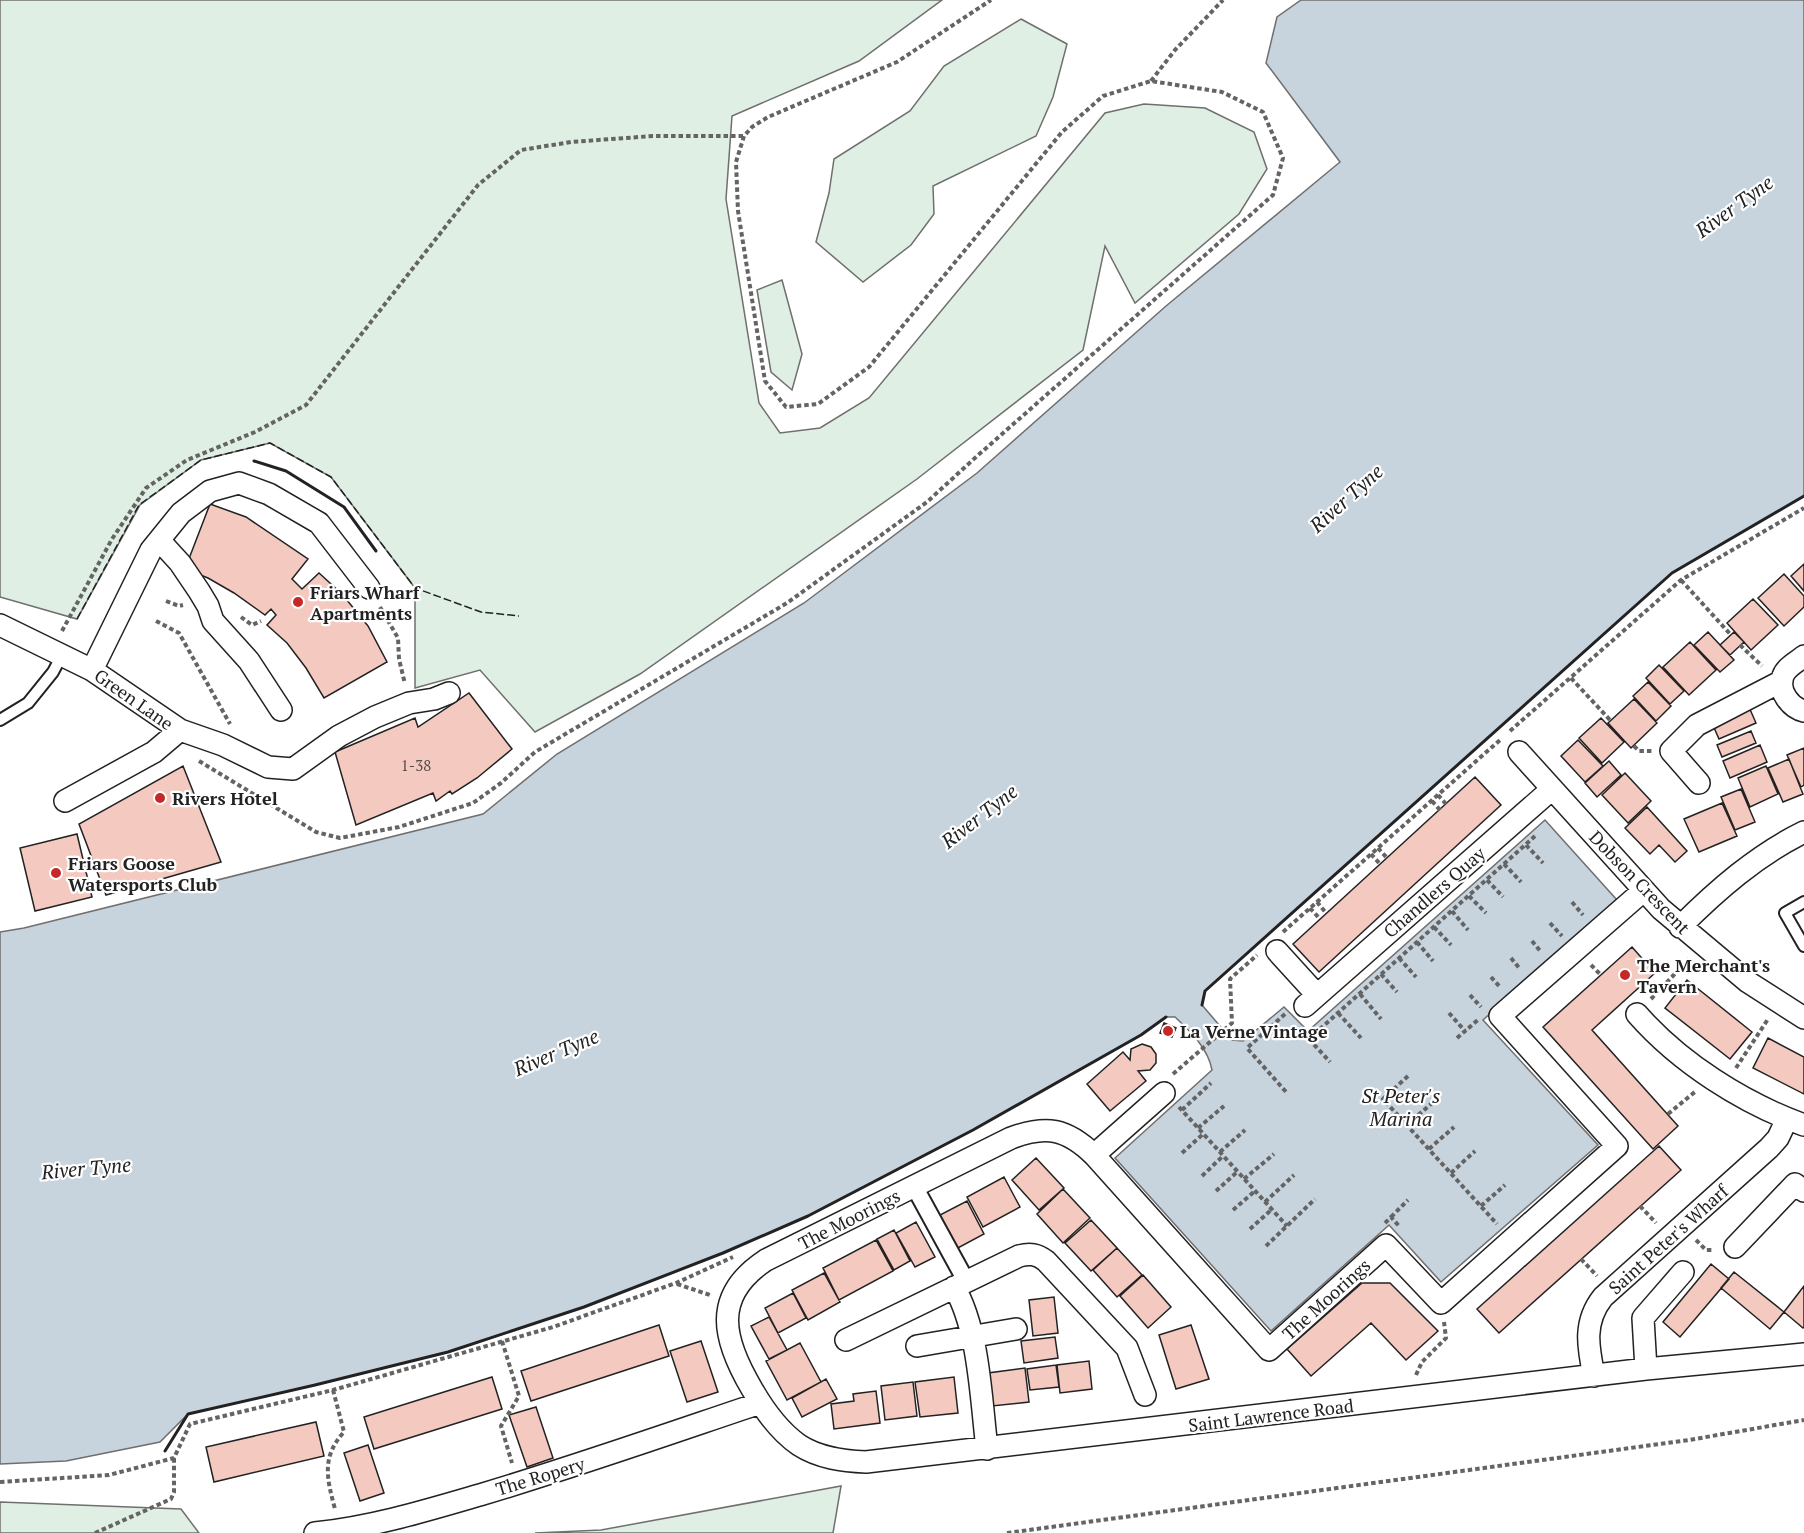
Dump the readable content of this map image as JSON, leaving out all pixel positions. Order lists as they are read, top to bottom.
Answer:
{
  "streets": {
    "street": [
      "Green Lane",
      "Dobson Crescent",
      "Chandlers Quay",
      "The Moorings",
      "Saint Peter's Wharf",
      "Saint Lawrence Road",
      "The Ropery"
    ]
  },
  "crossings": [
    ["Dobson Crescent", "Chandlers Quay"],
    ["Dobson Crescent", "The Moorings"],
    ["The Moorings", "Saint Lawrence Road"],
    ["The Moorings", "The Ropery"],
    ["Saint Peter's Wharf", "Saint Lawrence Road"],
    ["Saint Lawrence Road", "The Ropery"]
  ],
  "water": ["River Tyne", "St Peter's Marina"],
  "places": [
    "Friars Wharf Apartments",
    "Rivers Hotel",
    "Friars Goose Watersports Club",
    "The Merchant's Tavern",
    "La Verne Vintage"
  ],
  "house_numbers": ["1-38"]
}
